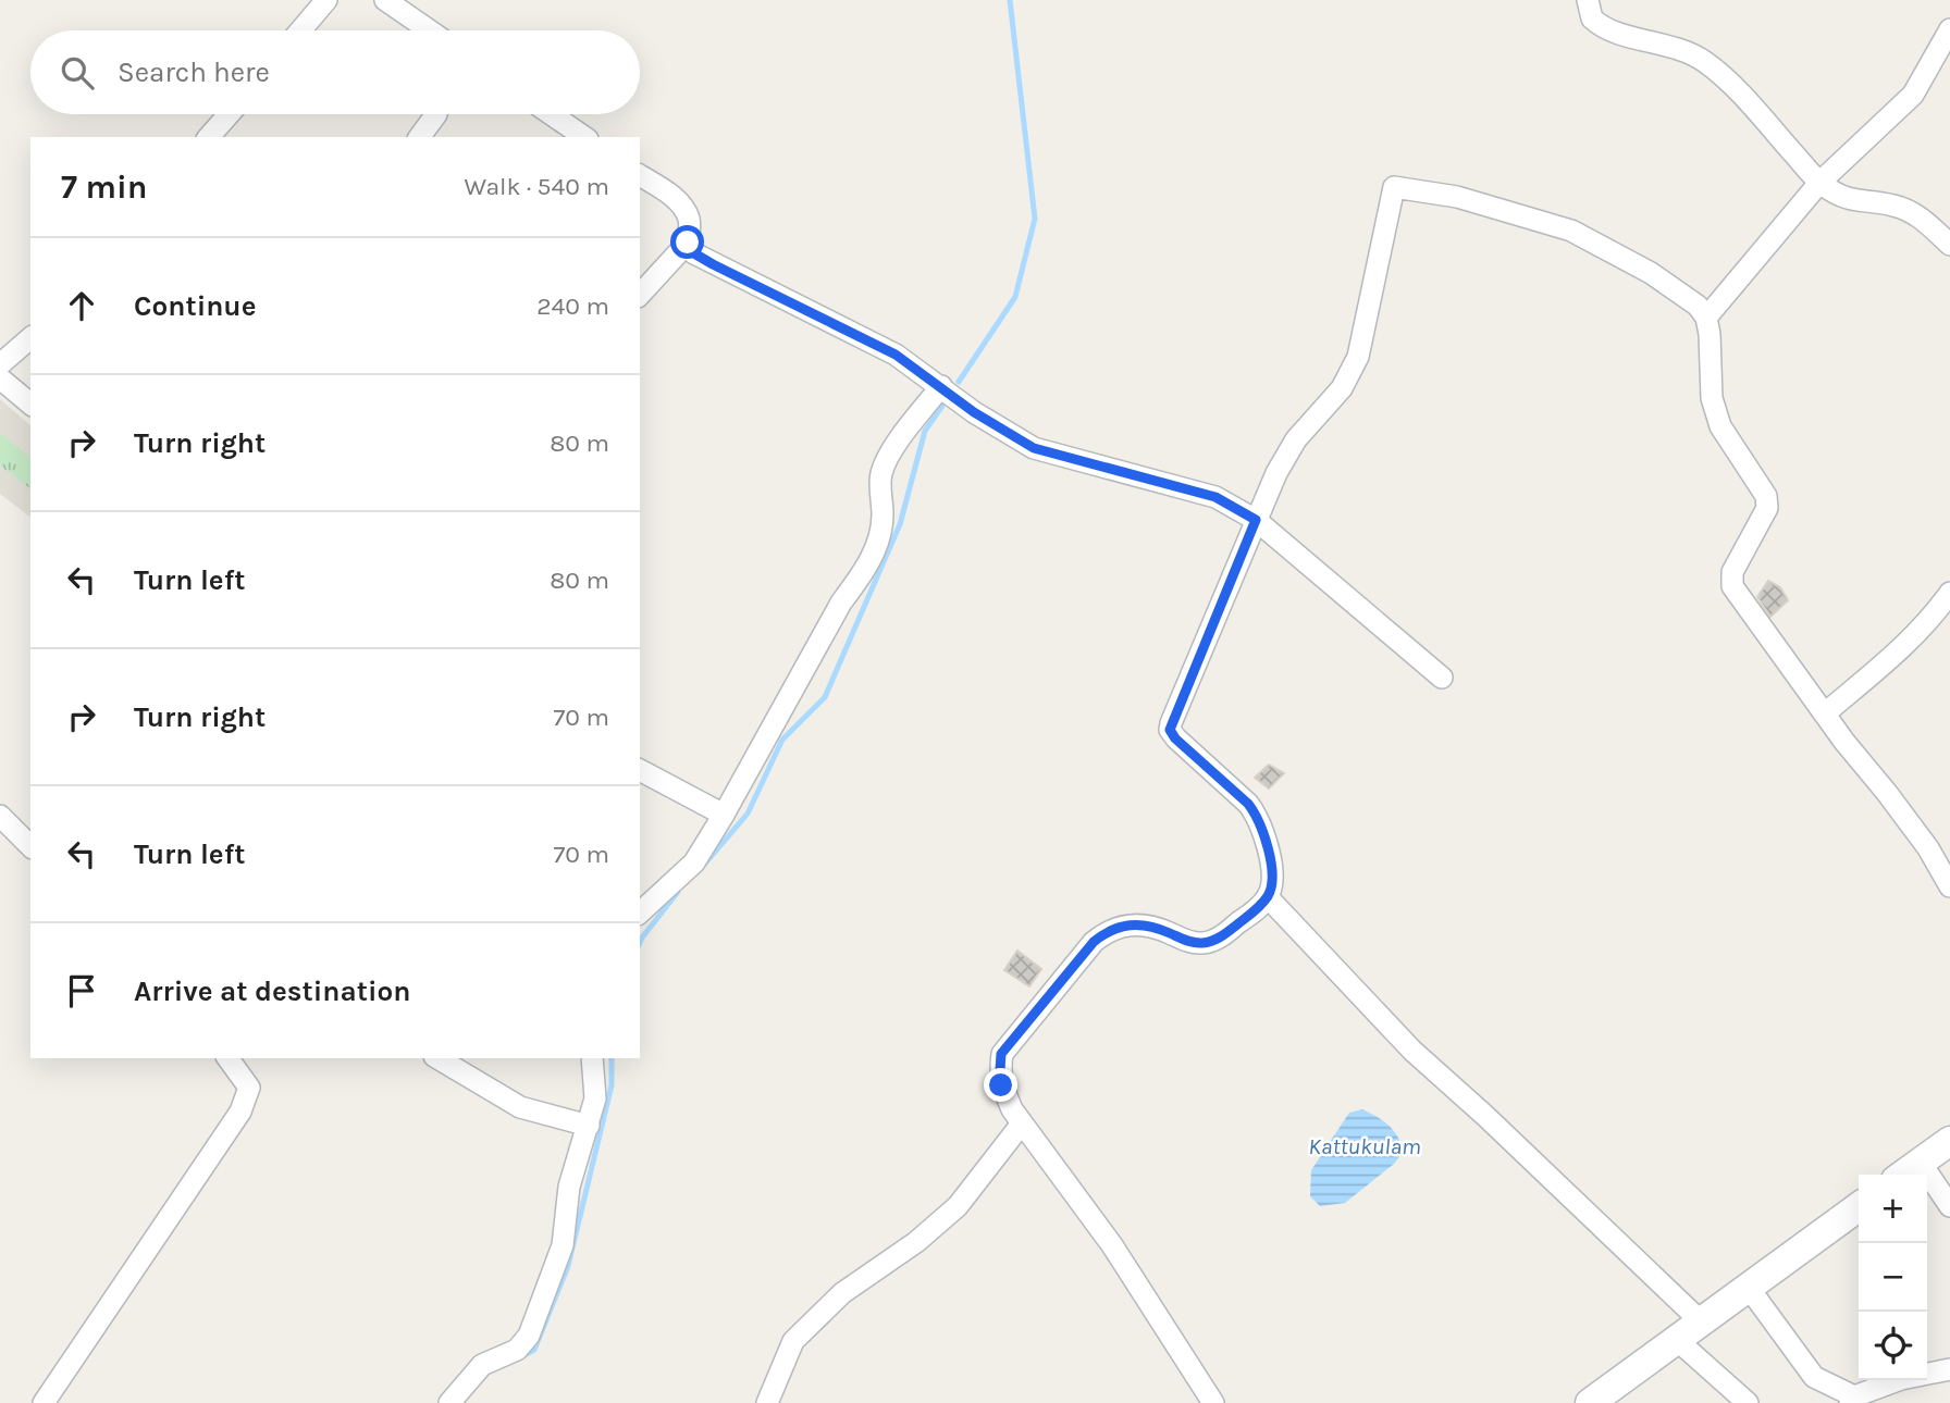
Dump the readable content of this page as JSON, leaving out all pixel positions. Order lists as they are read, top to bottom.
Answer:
{
  "water": ["Kattukulam"],
  "page": {
    "search": "Search here",
    "heading": ["7 min", "Walk · 540 m"],
    "list": [
      ["Continue", "240 m"],
      ["Turn right", "80 m"],
      ["Turn left", "80 m"],
      ["Turn right", "70 m"],
      ["Turn left", "70 m"],
      "Arrive at destination"
    ],
    "map_buttons": ["+", "−"]
  }
}
